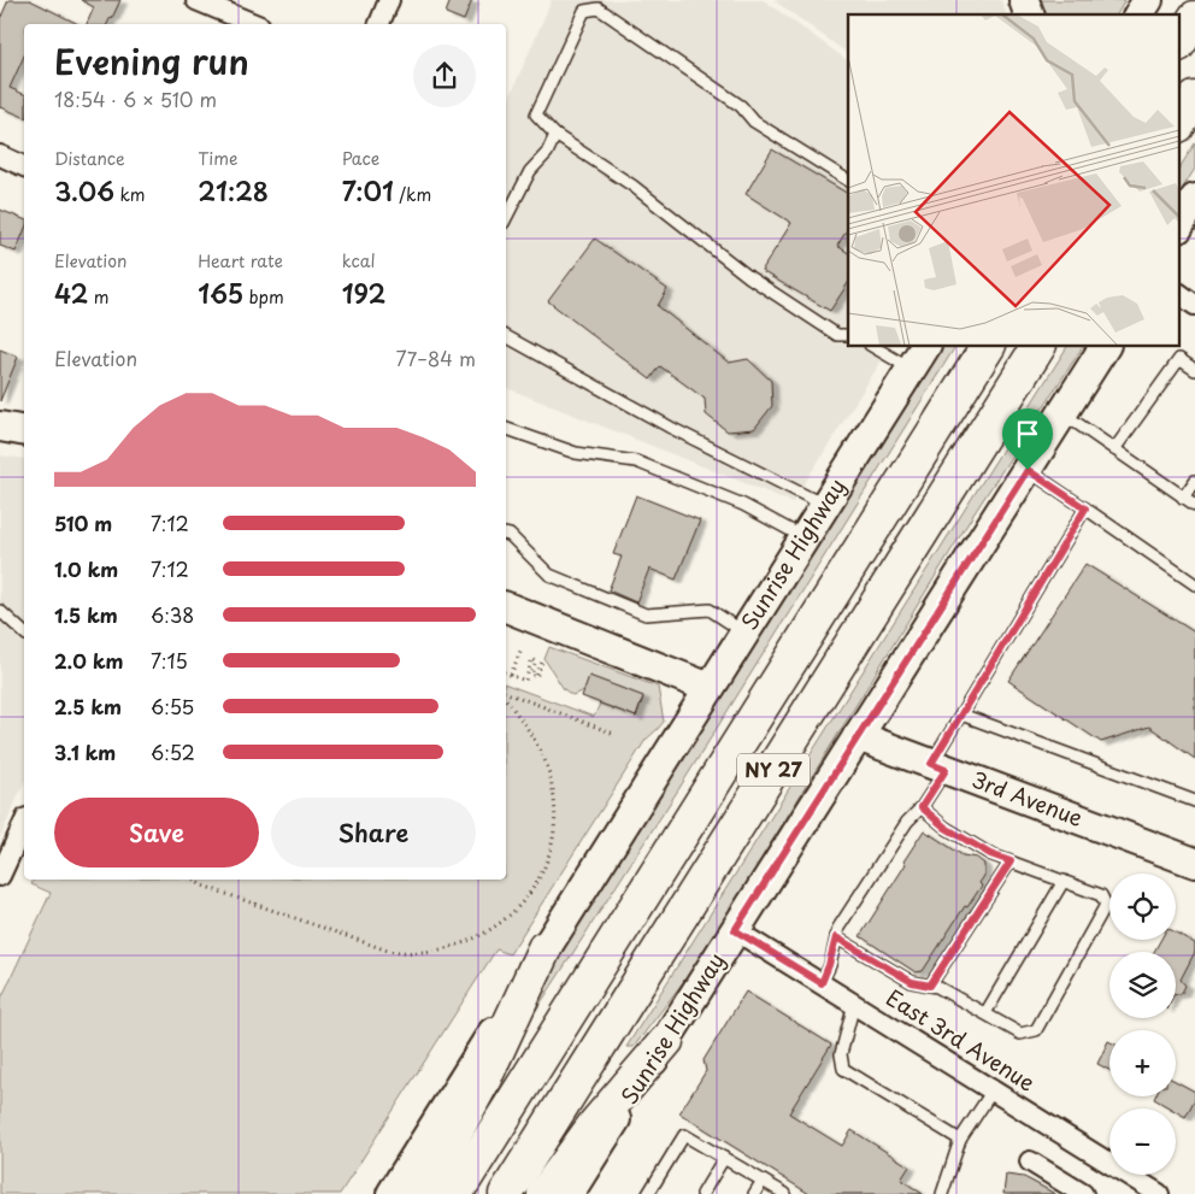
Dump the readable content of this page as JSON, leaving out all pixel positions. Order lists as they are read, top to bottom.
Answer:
{
  "streets": {
    "highway": ["NY 27"],
    "main road": ["Sunrise Highway", "3rd Avenue"],
    "street": ["East 3rd Avenue"]
  },
  "crossings": [
    ["Sunrise Highway", "3rd Avenue"],
    ["Sunrise Highway", "East 3rd Avenue"]
  ],
  "page": {
    "heading": ["Evening run", "18:54 · 6 × 510 m"],
    "stats": [
      ["Distance", "3.06 km"],
      ["Time", "21:28"],
      ["Pace", "7:01 /km"],
      ["Elevation", "42 m"],
      ["Heart rate", "165 bpm"],
      ["kcal", "192"]
    ],
    "chart": ["Elevation", "77–84 m"],
    "list": [
      {
        "name": "510 m",
        "note": "7:12"
      },
      {
        "name": "1.0 km",
        "note": "7:12"
      },
      {
        "name": "1.5 km",
        "note": "6:38"
      },
      {
        "name": "2.0 km",
        "note": "7:15"
      },
      {
        "name": "2.5 km",
        "note": "6:55"
      },
      {
        "name": "3.1 km",
        "note": "6:52"
      }
    ],
    "buttons": ["Save", "Share"],
    "map_buttons": ["+", "−"]
  }
}
